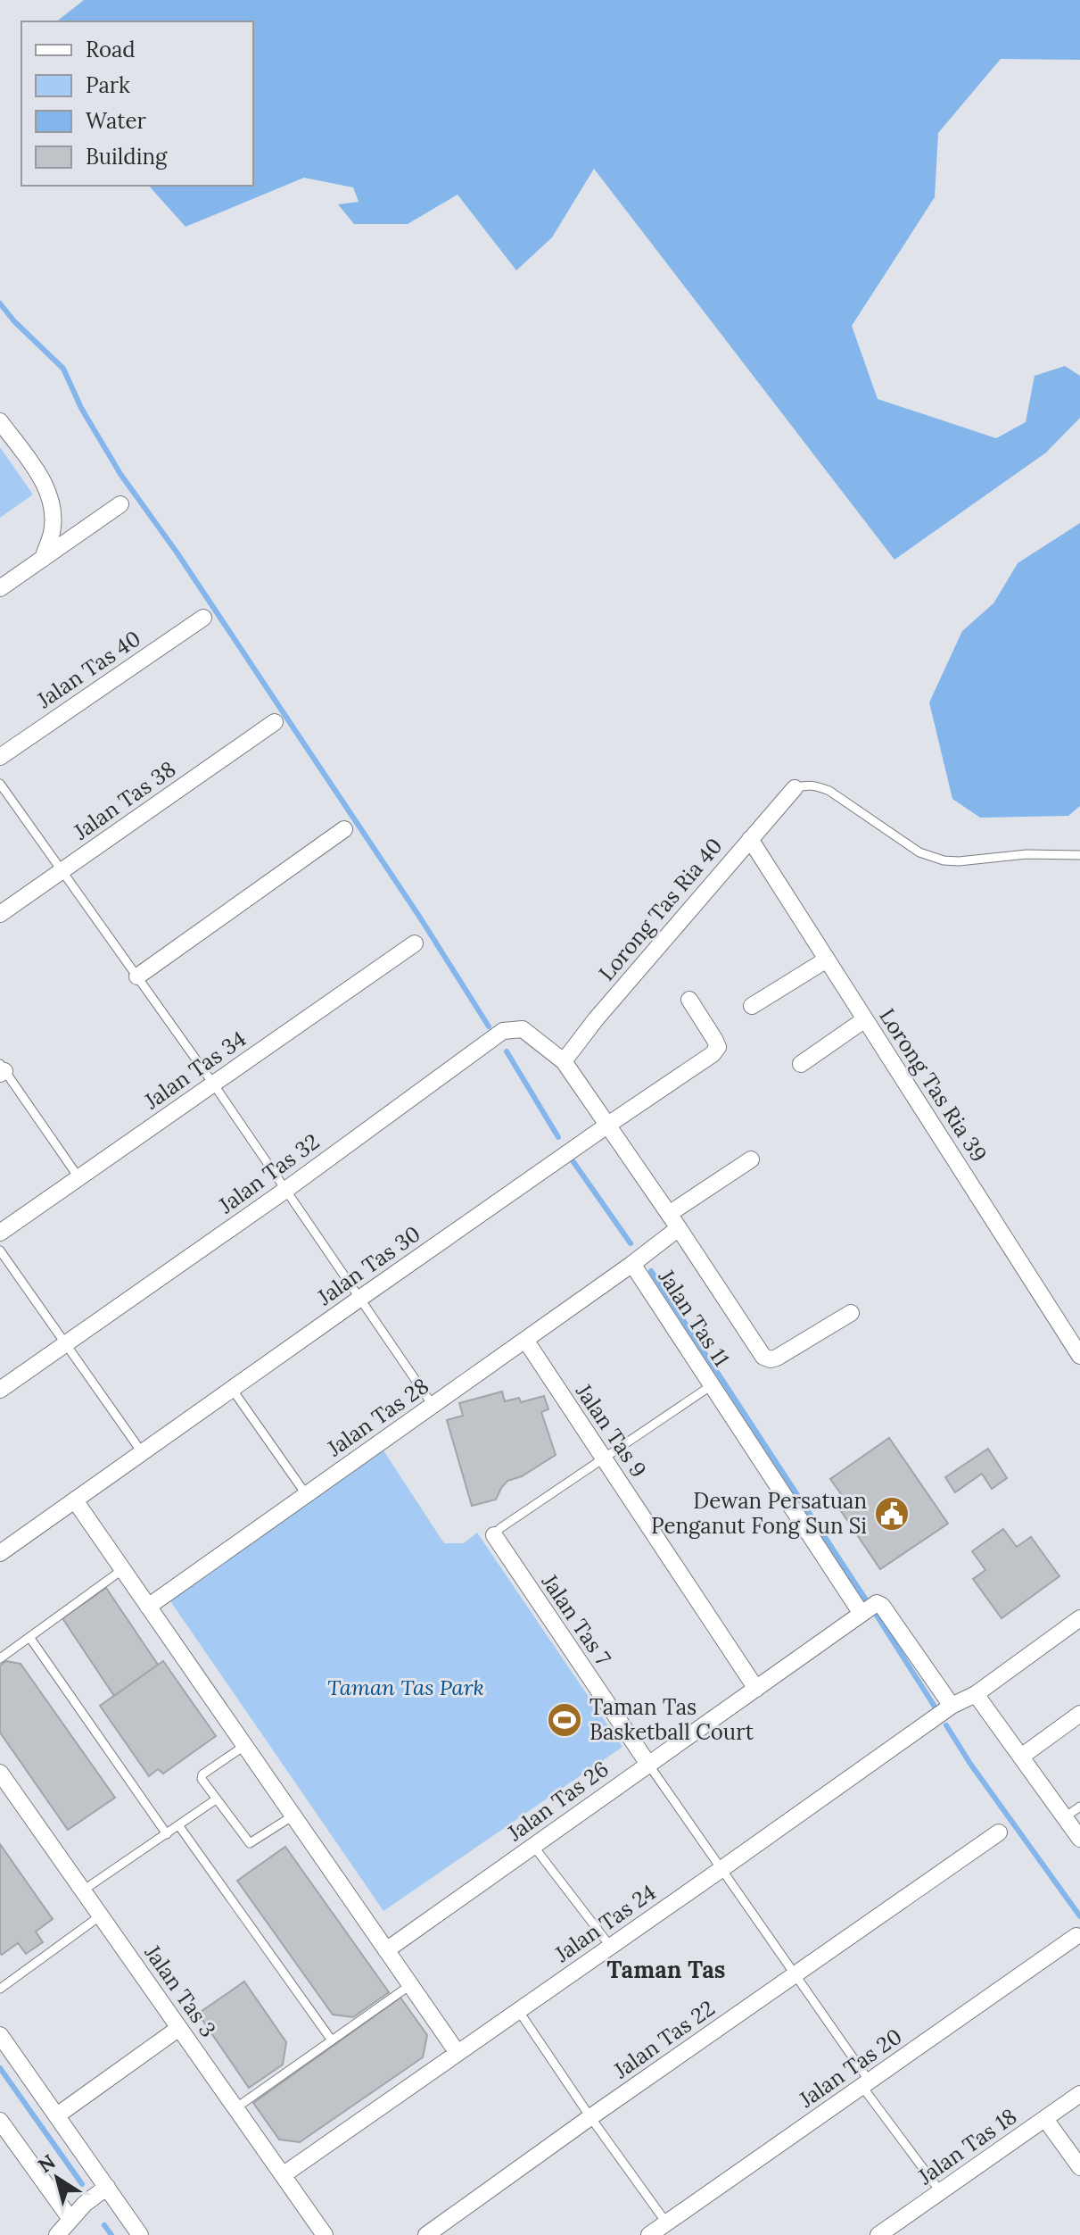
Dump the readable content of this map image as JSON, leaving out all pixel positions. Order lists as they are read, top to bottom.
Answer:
{
  "streets": {
    "street": [
      "Jalan Tas 40",
      "Jalan Tas 38",
      "Lorong Tas Ria 40",
      "Jalan Tas 34",
      "Lorong Tas Ria 39",
      "Jalan Tas 32",
      "Jalan Tas 30",
      "Jalan Tas 11",
      "Jalan Tas 28",
      "Jalan Tas 9",
      "Jalan Tas 7",
      "Jalan Tas 26",
      "Jalan Tas 24",
      "Jalan Tas 3",
      "Jalan Tas 22",
      "Jalan Tas 20",
      "Jalan Tas 18"
    ]
  },
  "crossings": [
    ["Lorong Tas Ria 40", "Lorong Tas Ria 39"],
    ["Lorong Tas Ria 40", "Jalan Tas 32"],
    ["Jalan Tas 11", "Jalan Tas 28"],
    ["Jalan Tas 11", "Jalan Tas 26"],
    ["Jalan Tas 28", "Jalan Tas 9"],
    ["Jalan Tas 9", "Jalan Tas 26"],
    ["Jalan Tas 7", "Jalan Tas 26"],
    ["Jalan Tas 24", "Jalan Tas 3"]
  ],
  "districts": ["Taman Tas"],
  "parks": ["Taman Tas Park"],
  "places": {
    "public building": ["Dewan Persatuan Penganut Fong Sun Si"],
    "sports": ["Taman Tas Basketball Court"]
  },
  "legend": [
    "Road",
    "Park",
    "Water",
    "Building"
  ],
  "north": "top left"
}
